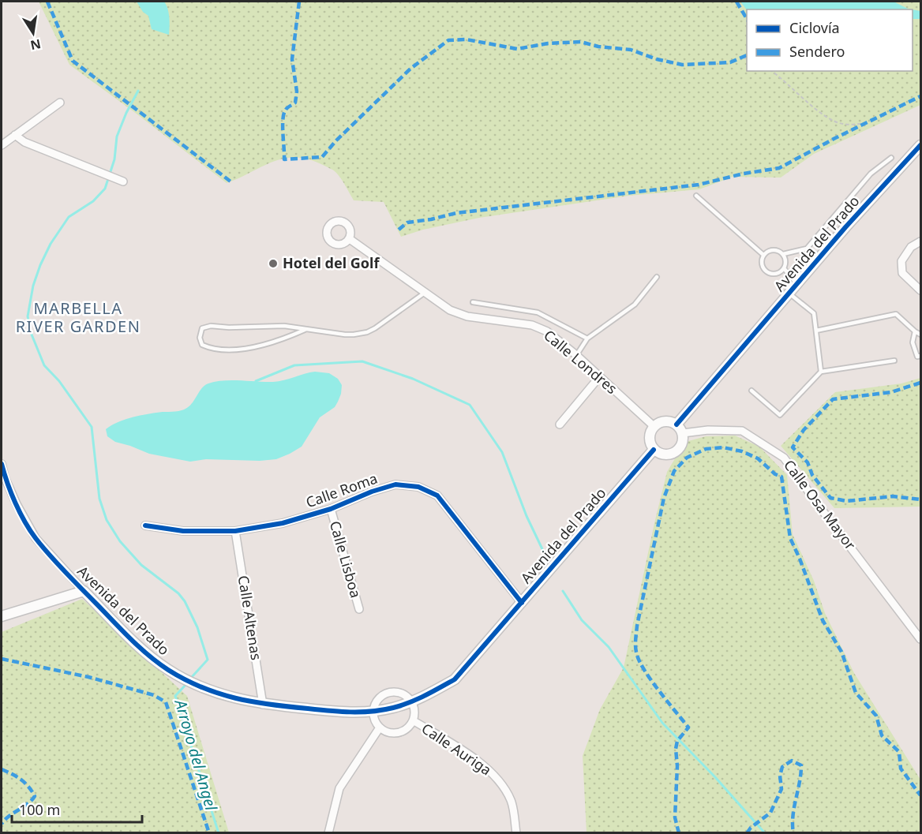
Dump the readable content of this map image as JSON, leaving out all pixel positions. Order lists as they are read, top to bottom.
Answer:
{
  "streets": {
    "street": [
      "Avenida del Prado",
      "Calle Londres",
      "Calle Roma",
      "Calle Osa Mayor",
      "Calle Lisboa",
      "Calle Altenas",
      "Calle Auriga"
    ]
  },
  "crossings": [
    ["Avenida del Prado", "Calle Londres"],
    ["Avenida del Prado", "Calle Roma"],
    ["Avenida del Prado", "Calle Osa Mayor"],
    ["Avenida del Prado", "Calle Altenas"],
    ["Calle Londres", "Calle Osa Mayor"],
    ["Calle Roma", "Calle Lisboa"],
    ["Calle Roma", "Calle Altenas"]
  ],
  "districts": ["MARBELLA RIVER GARDEN"],
  "water": ["Arroyo del Angel"],
  "places": ["Hotel del Golf"],
  "legend": ["Ciclovía", "Sendero"],
  "scale_bar": "100 m",
  "north": "bottom"
}
